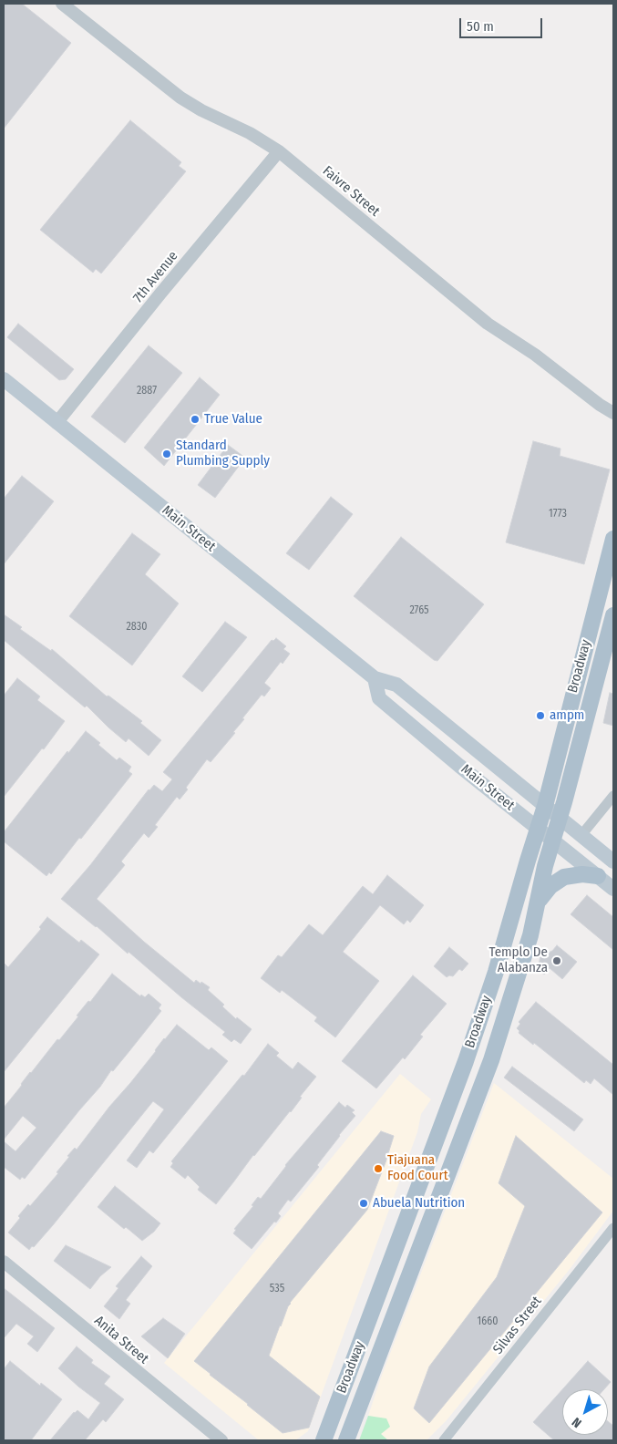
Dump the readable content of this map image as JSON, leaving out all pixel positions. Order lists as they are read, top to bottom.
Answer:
{
  "streets": {
    "main road": ["Main Street", "Broadway"],
    "street": [
      "Faivre Street",
      "7th Avenue",
      "Silvas Street",
      "Anita Street"
    ]
  },
  "crossings": [
    ["Faivre Street", "7th Avenue"],
    ["7th Avenue", "Main Street"],
    ["Main Street", "Broadway"]
  ],
  "places": [
    "True Value",
    "Standard Plumbing Supply",
    "ampm",
    "Templo De Alabanza",
    "Tiajuana Food Court",
    "Abuela Nutrition"
  ],
  "house_numbers": [
    "2887",
    "1773",
    "2765",
    "2830",
    "535",
    "1660"
  ],
  "scale_bar": "50 m",
  "north": "bottom left"
}
